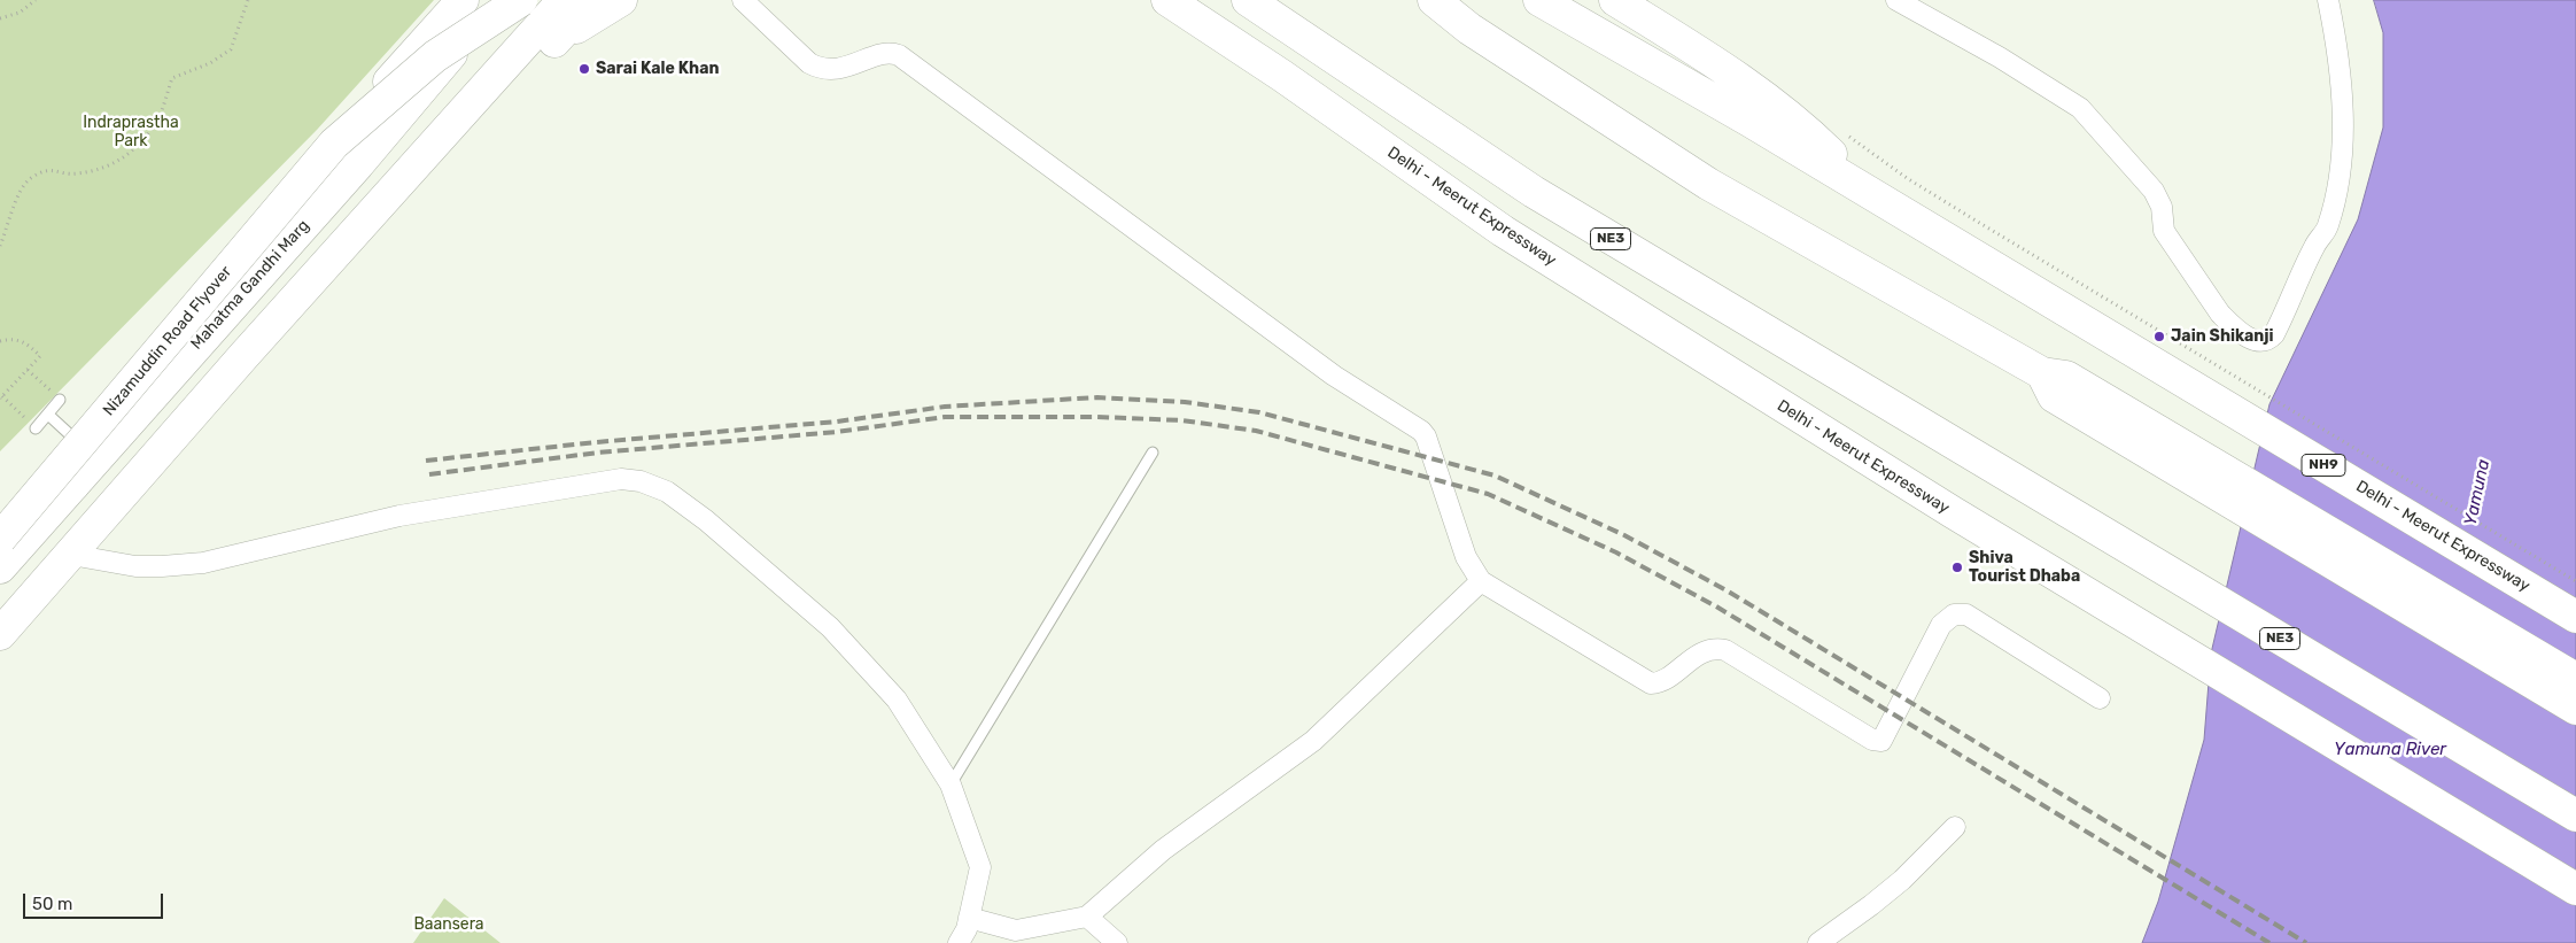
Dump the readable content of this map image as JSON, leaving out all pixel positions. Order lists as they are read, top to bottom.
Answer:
{
  "streets": {
    "main road": [
      "Delhi - Meerut Expressway",
      "NE3",
      "Mahatma Gandhi Marg",
      "Nizamuddin Road Flyover",
      "NH9"
    ]
  },
  "water": ["Yamuna", "Yamuna River"],
  "parks": ["Indraprastha Park", "Baansera"],
  "places": ["Sarai Kale Khan", "Jain Shikanji", "Shiva Tourist Dhaba"],
  "scale_bar": "50 m"
}
